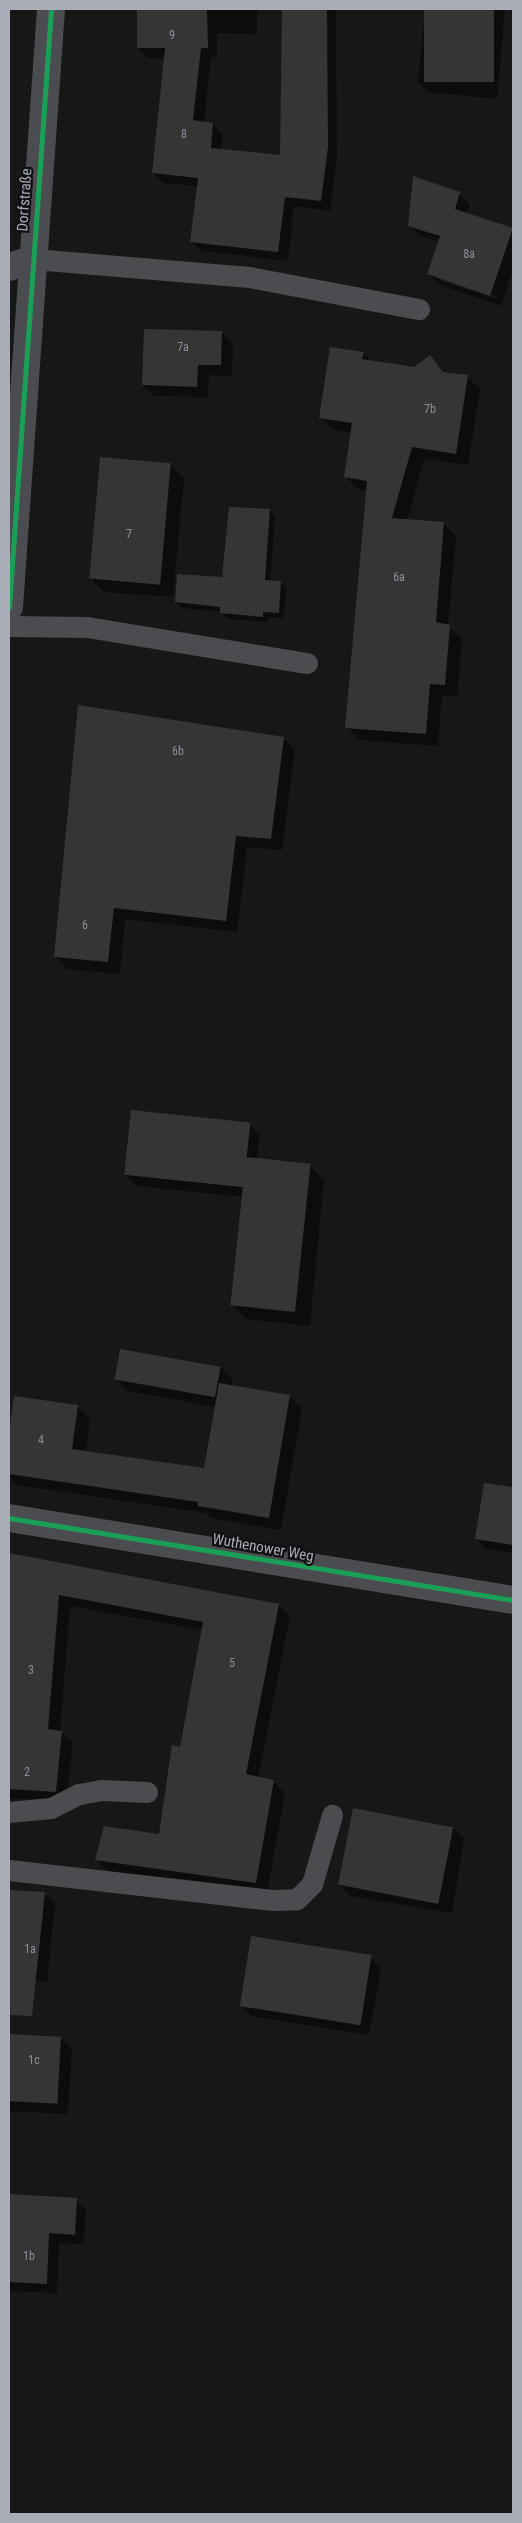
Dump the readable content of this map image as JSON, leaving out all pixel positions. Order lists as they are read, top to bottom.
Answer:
{
  "streets": {
    "street": ["Dorfstraße", "Wuthenower Weg"]
  },
  "house_numbers": [
    "9",
    "8",
    "8a",
    "7a",
    "7b",
    "7",
    "6a",
    "6b",
    "6",
    "4",
    "5",
    "3",
    "2",
    "1a",
    "1c",
    "1b"
  ]
}
